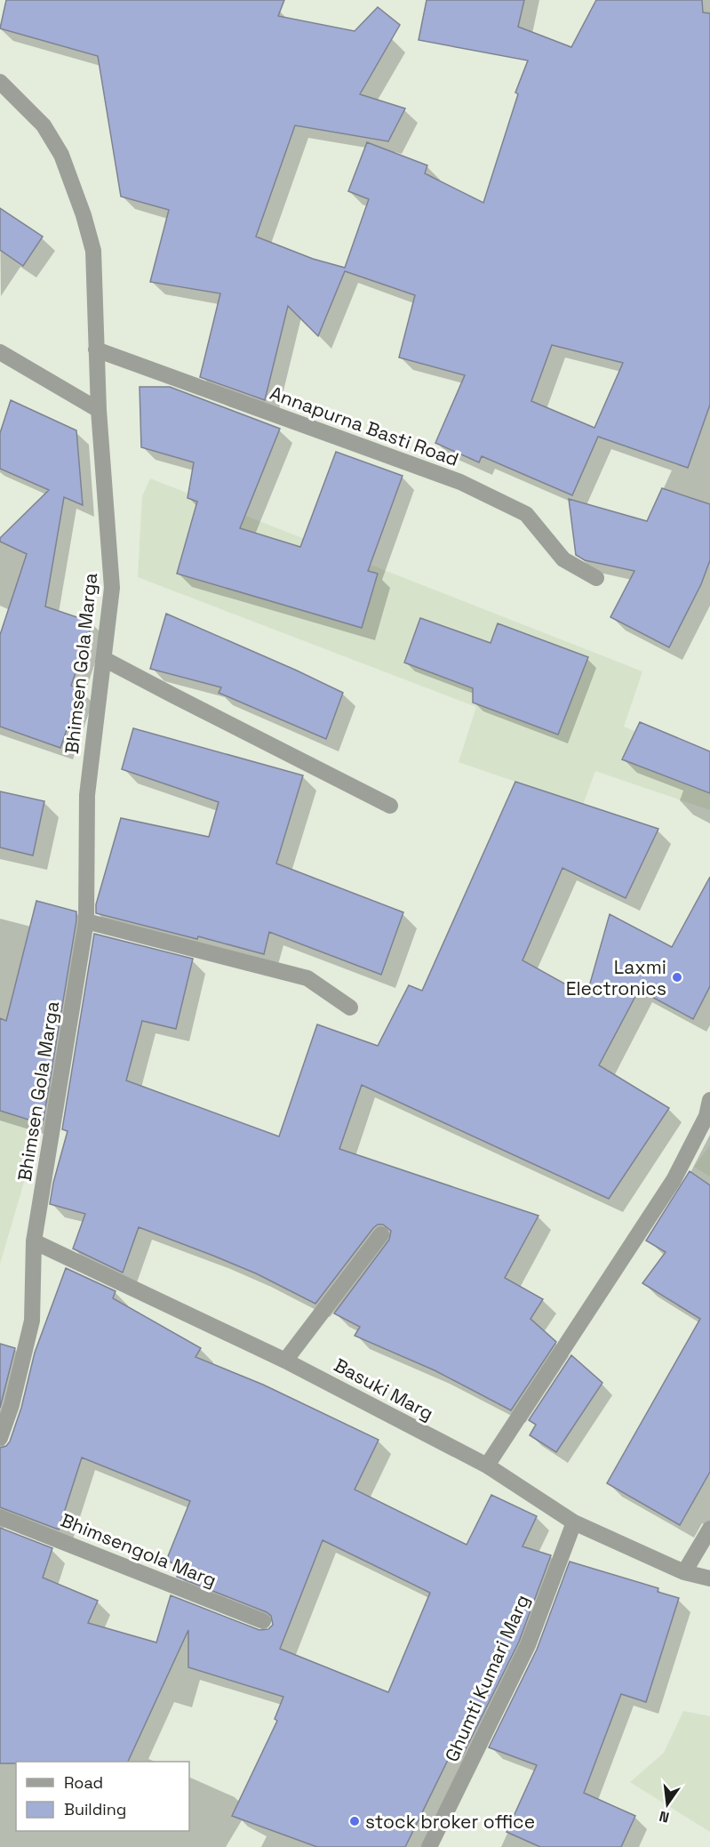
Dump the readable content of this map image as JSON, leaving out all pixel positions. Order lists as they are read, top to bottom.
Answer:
{
  "streets": {
    "street": [
      "Annapurna Basti Road",
      "Bhimsen Gola Marga",
      "Basuki Marg",
      "Bhimsengola Marg",
      "Ghumti Kumari Marg"
    ]
  },
  "crossings": [
    ["Annapurna Basti Road", "Bhimsen Gola Marga"],
    ["Bhimsen Gola Marga", "Basuki Marg"],
    ["Basuki Marg", "Ghumti Kumari Marg"]
  ],
  "places": ["Laxmi Electronics", "stock broker office"],
  "legend": ["Road", "Building"],
  "north": "bottom"
}
